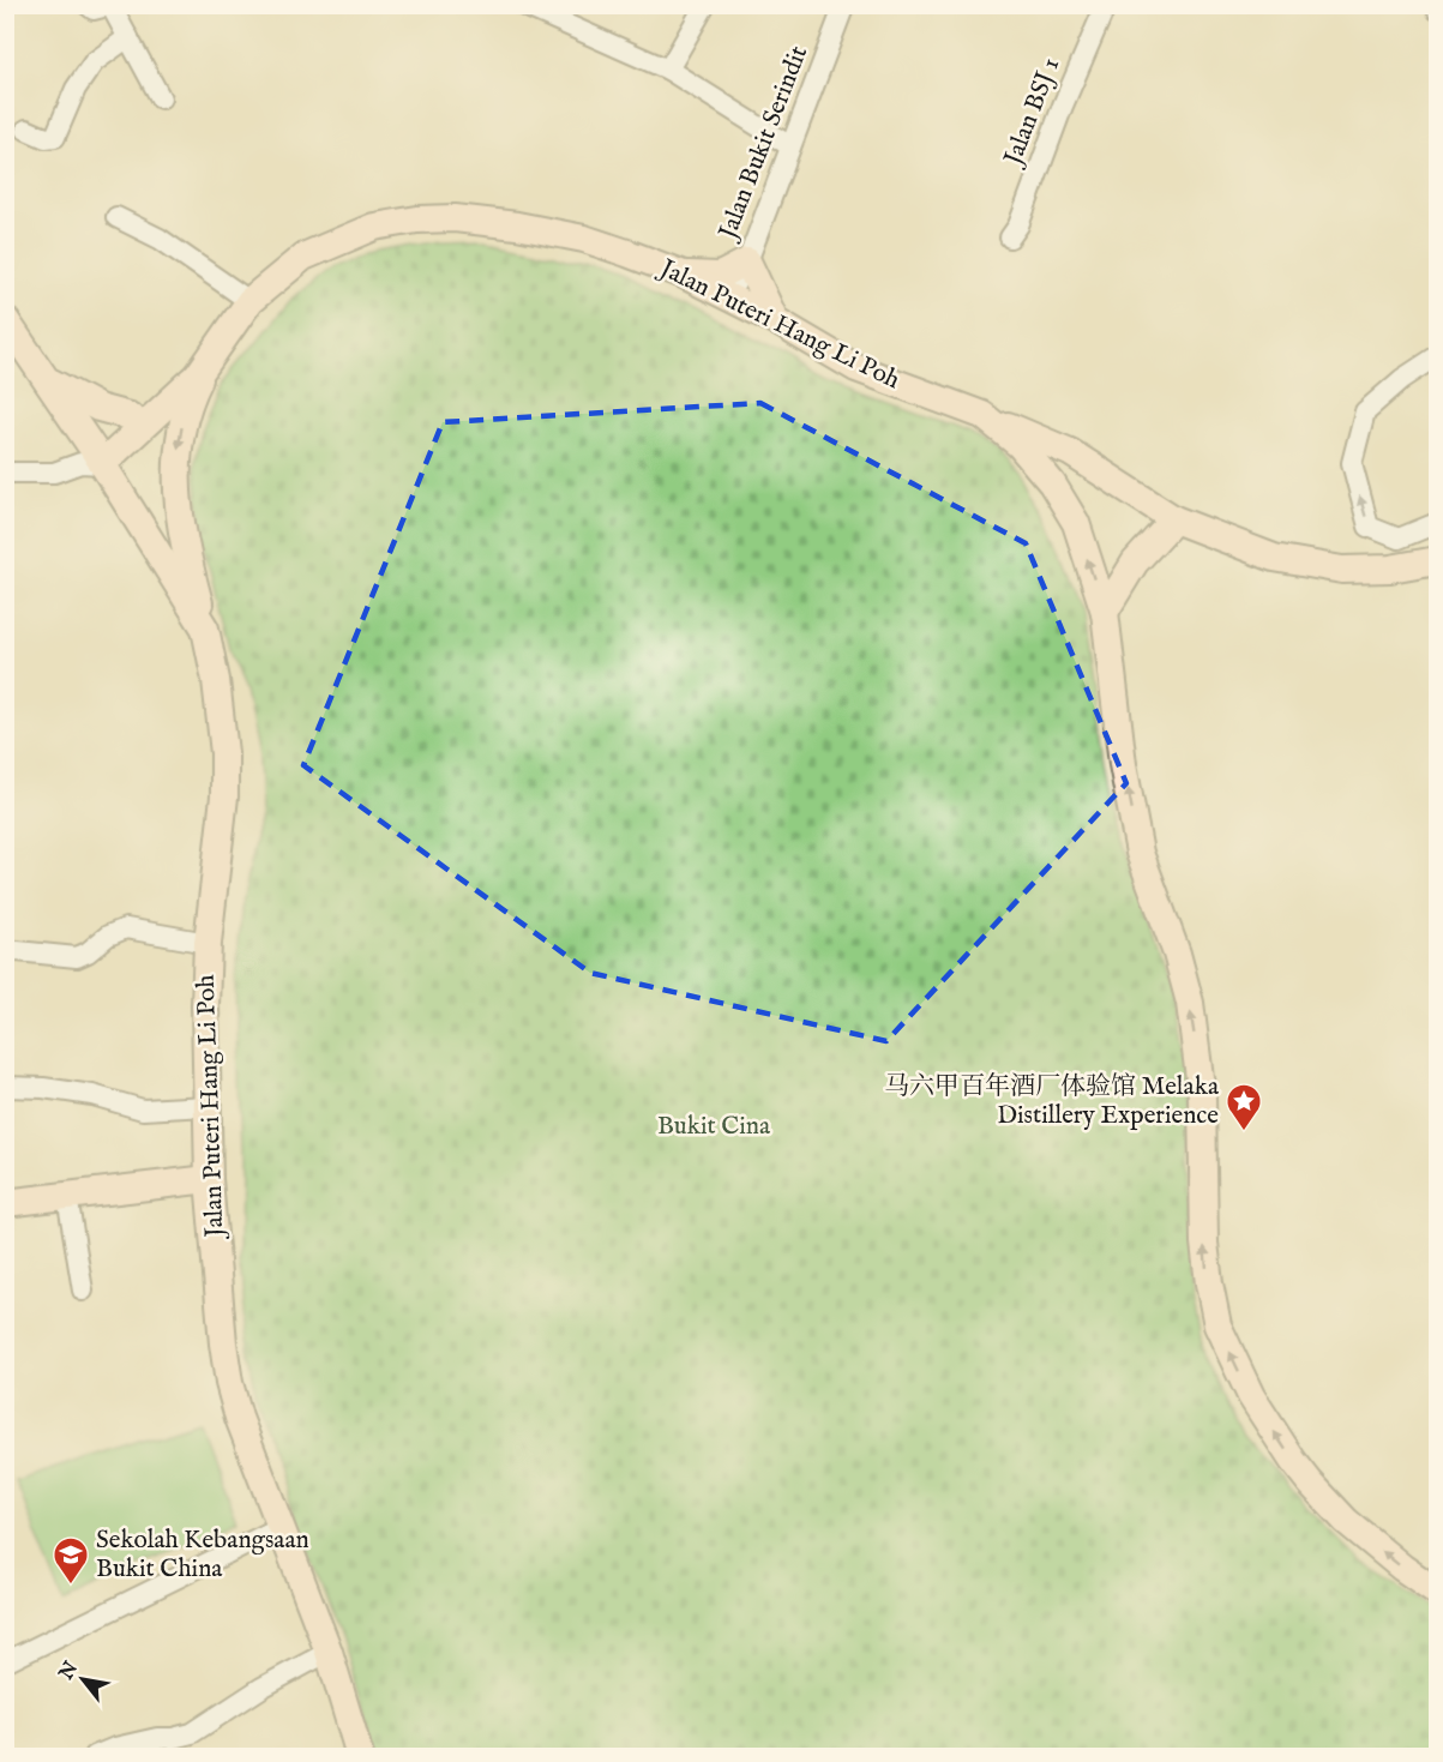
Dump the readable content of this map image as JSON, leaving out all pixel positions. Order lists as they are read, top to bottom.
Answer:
{
  "streets": {
    "street": ["Jalan BSJ 1", "Jalan Bukit Serindit", "Jalan Puteri Hang Li Poh"]
  },
  "crossings": [
    ["Jalan Bukit Serindit", "Jalan Puteri Hang Li Poh"]
  ],
  "parks": ["Bukit Cina"],
  "places": {
    "place": ["马六甲百年酒厂体验馆 Melaka Distillery Experience"],
    "school or university": ["Sekolah Kebangsaan Bukit China"]
  },
  "north": "top left"
}
